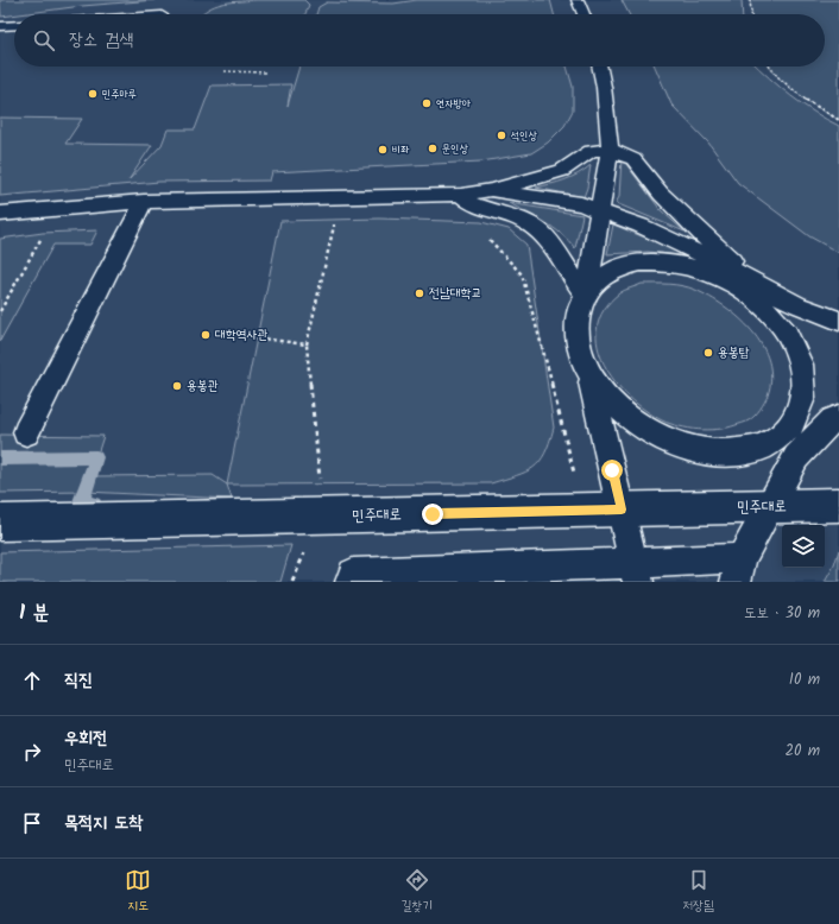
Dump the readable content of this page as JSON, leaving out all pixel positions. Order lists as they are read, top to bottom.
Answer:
{
  "streets": {
    "street": ["민주대로"]
  },
  "places": [
    "민주마루",
    "연자방아",
    "석인상",
    "문인상",
    "비좌",
    "전남대학교",
    "대학역사관",
    "용봉탑",
    "용봉관"
  ],
  "page": {
    "search": "장소 검색",
    "heading": ["1 분", "도보 · 30 m"],
    "list": [
      ["직진", "10 m"],
      ["우회전", "민주대로", "20 m"],
      "목적지 도착"
    ],
    "nav": ["지도", "길찾기", "저장됨"]
  }
}
